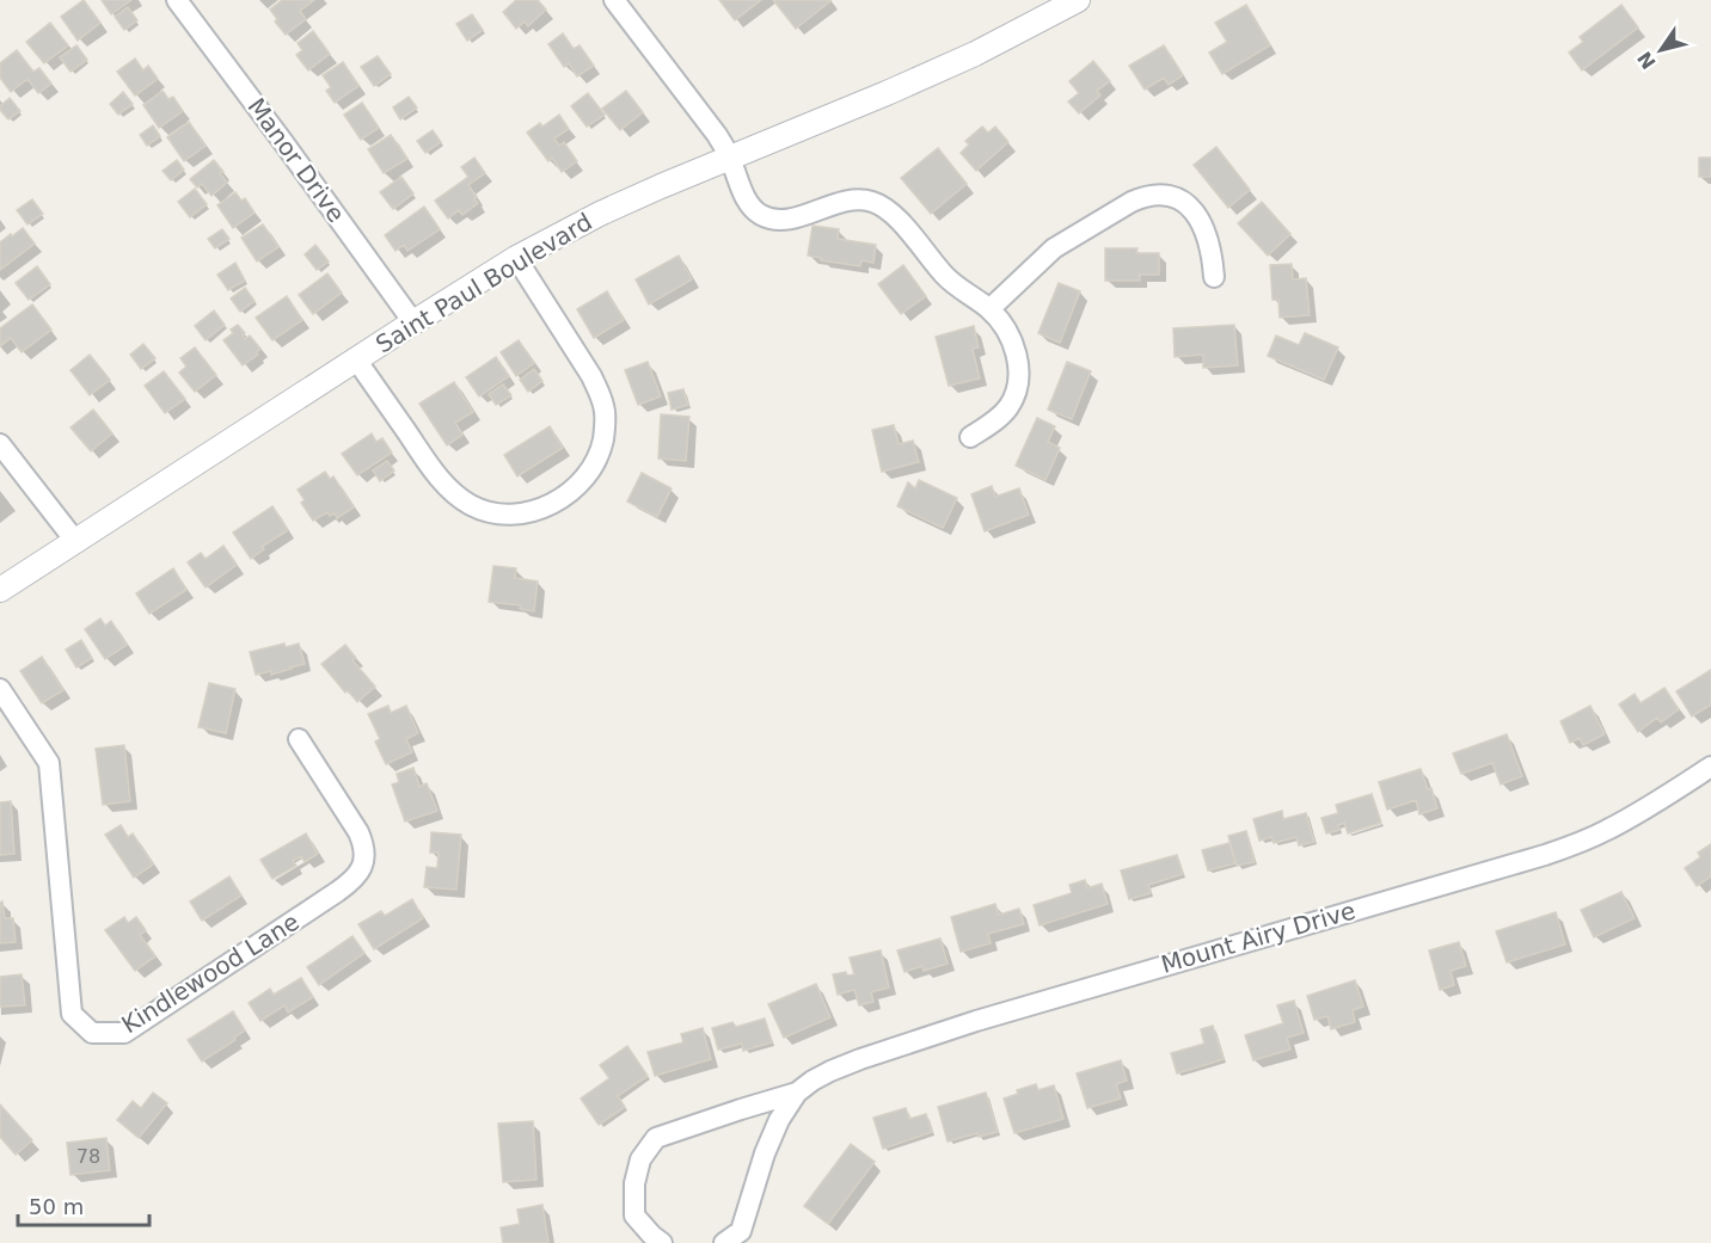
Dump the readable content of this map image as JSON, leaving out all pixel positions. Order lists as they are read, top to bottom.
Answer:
{
  "streets": {
    "street": [
      "Manor Drive",
      "Saint Paul Boulevard",
      "Mount Airy Drive",
      "Kindlewood Lane"
    ]
  },
  "crossings": [
    ["Manor Drive", "Saint Paul Boulevard"]
  ],
  "house_numbers": ["78"],
  "scale_bar": "50 m",
  "north": "bottom left"
}
